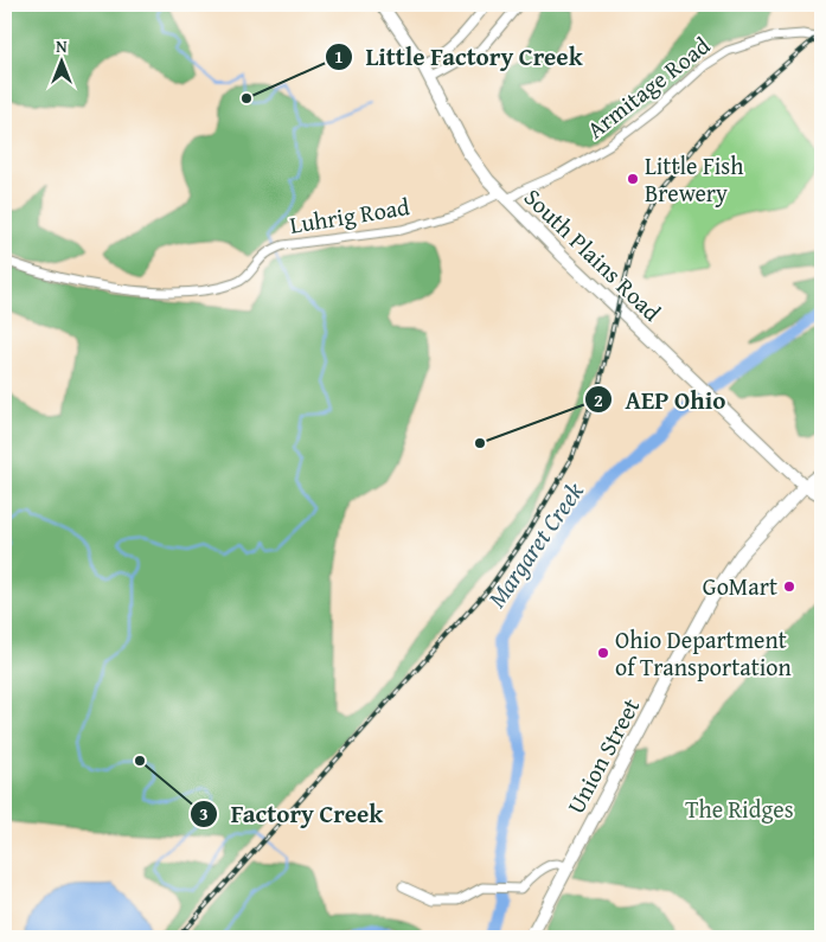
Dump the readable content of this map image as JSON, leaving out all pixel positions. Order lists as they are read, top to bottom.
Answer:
{
  "streets": {
    "main road": ["South Plains Road", "Union Street"],
    "street": ["Armitage Road", "Luhrig Road"]
  },
  "crossings": [
    ["Armitage Road", "Luhrig Road"],
    ["Armitage Road", "South Plains Road"],
    ["Luhrig Road", "South Plains Road"],
    ["South Plains Road", "Union Street"]
  ],
  "water": ["Margaret Creek"],
  "parks": ["The Ridges"],
  "places": [
    "Little Factory Creek",
    "Little Fish Brewery",
    "AEP Ohio",
    "GoMart",
    "Ohio Department of Transportation",
    "Factory Creek"
  ],
  "north": "top"
}
